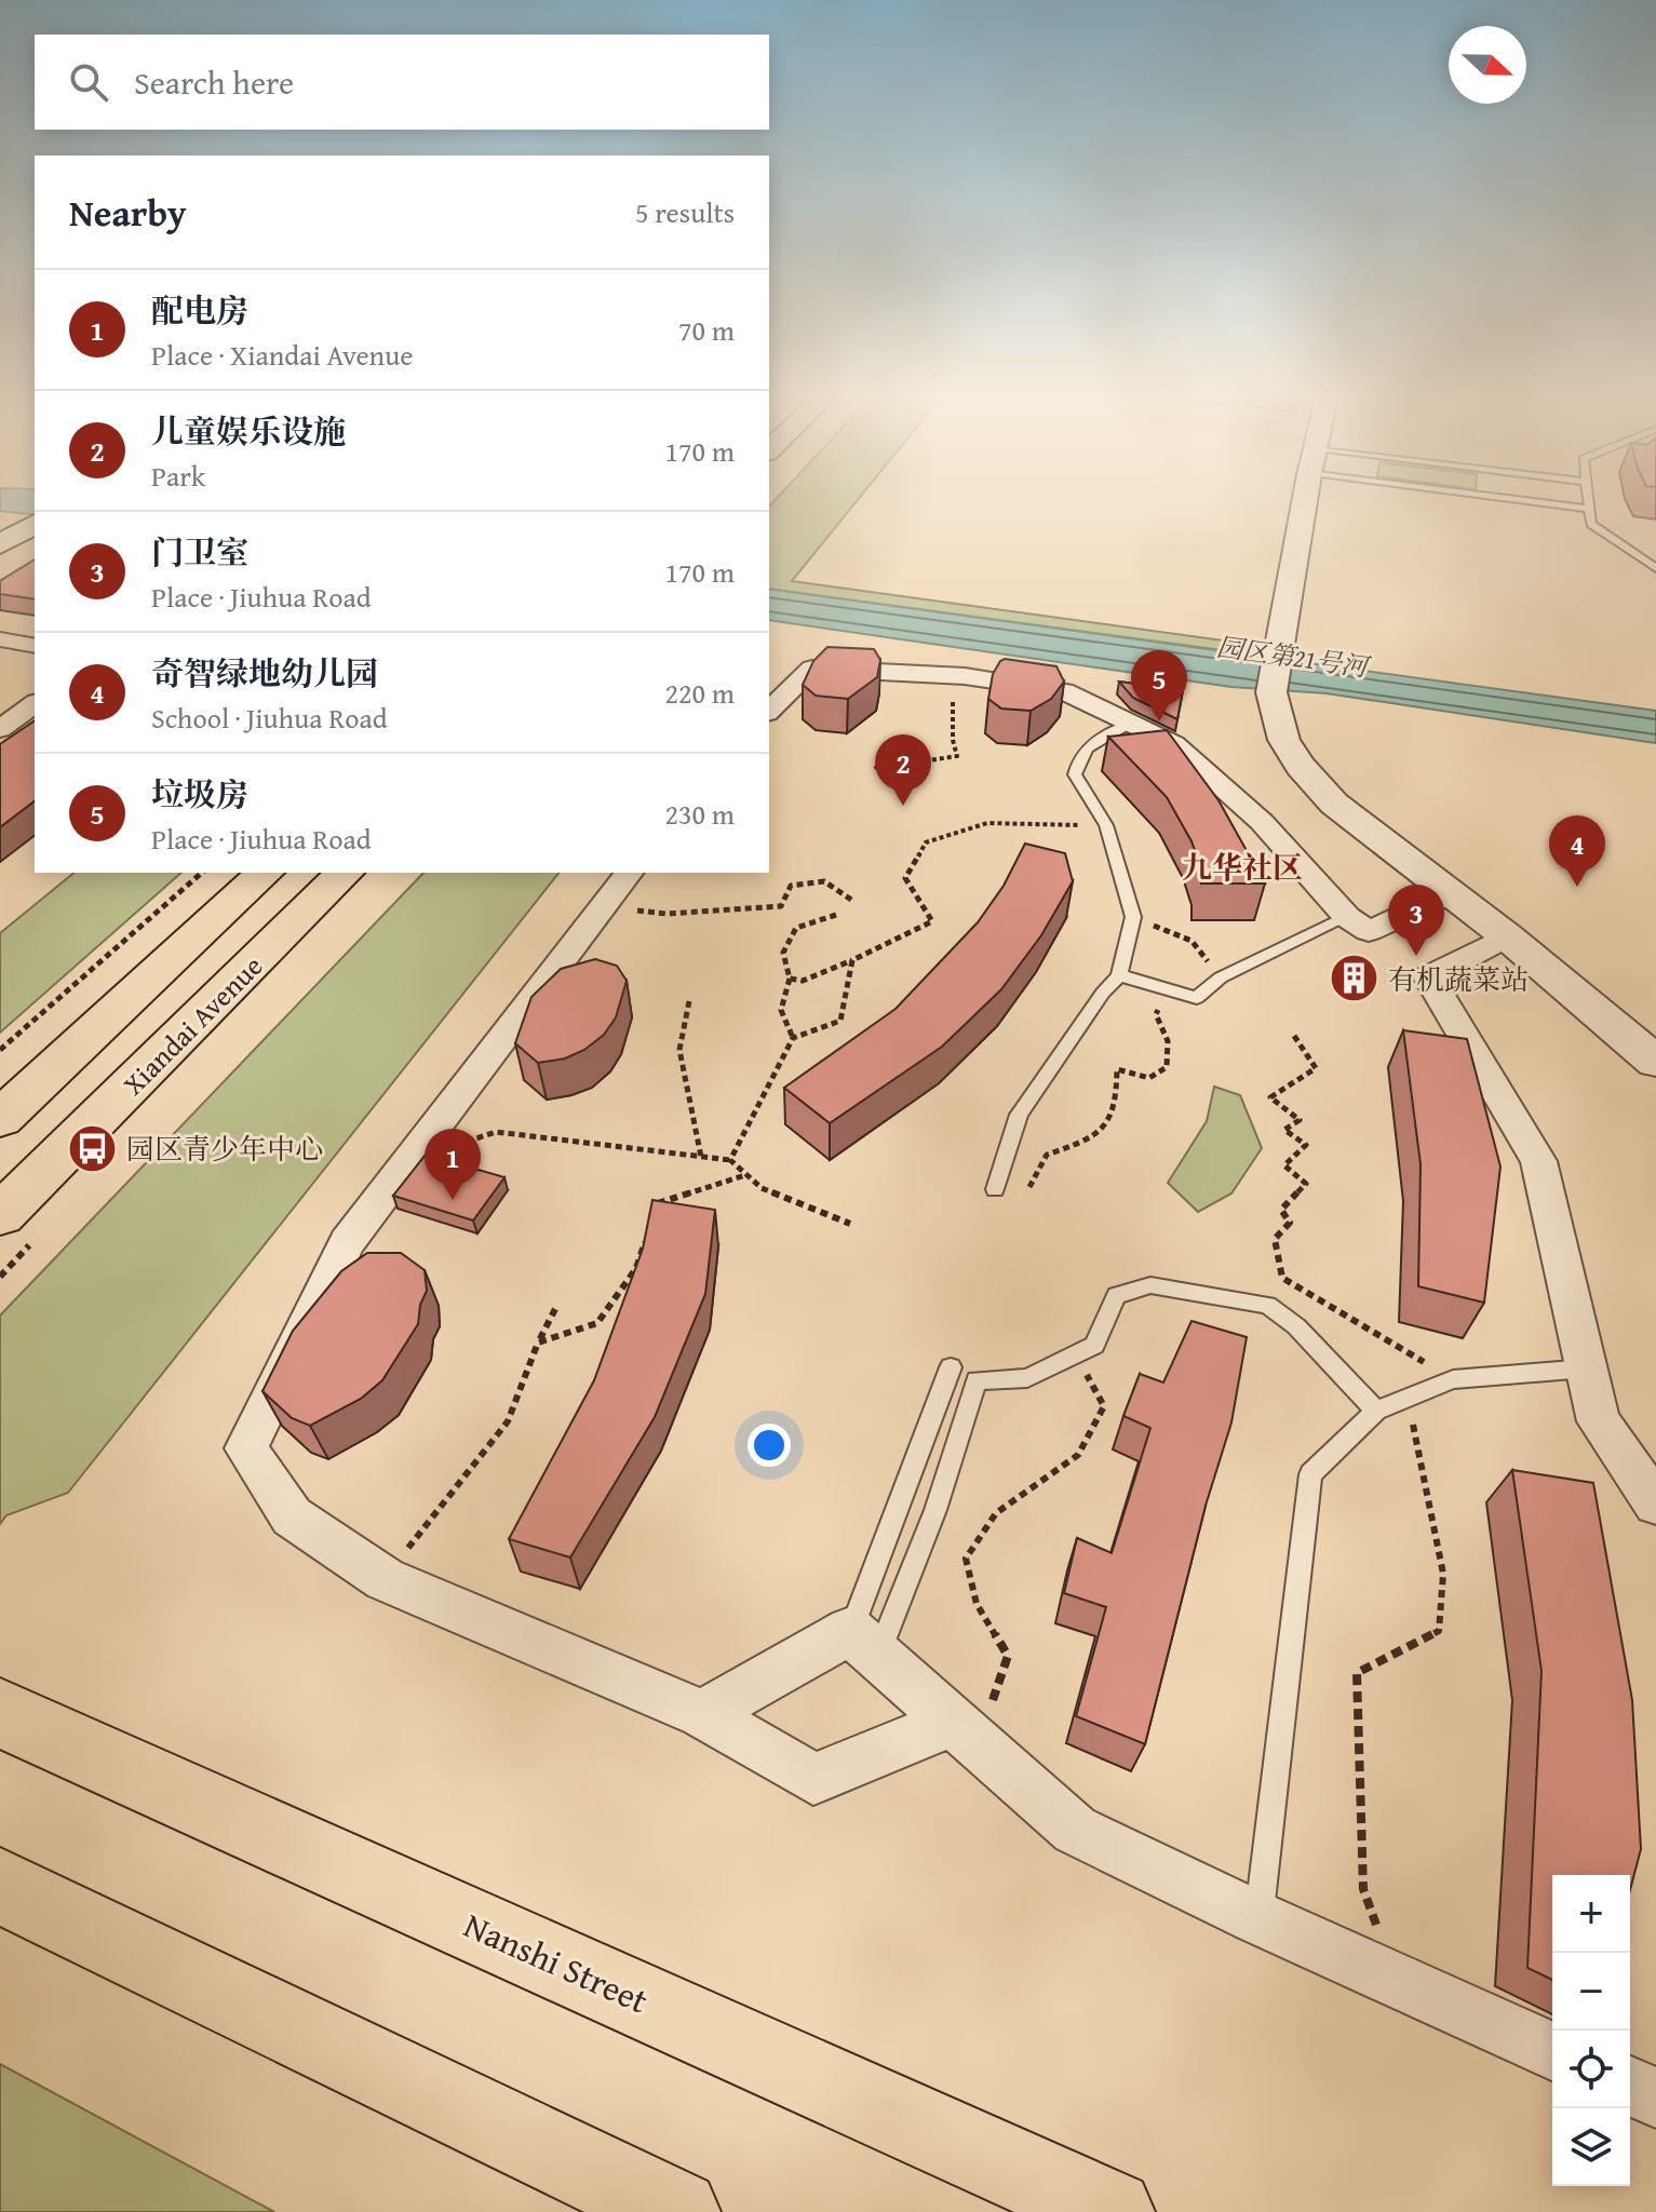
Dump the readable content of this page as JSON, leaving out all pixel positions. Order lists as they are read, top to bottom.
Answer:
{
  "streets": {
    "main road": ["Xiandai Avenue", "Nanshi Street"]
  },
  "districts": ["九华社区"],
  "water": ["园区第21号河"],
  "places": {
    "building": ["有机蔬菜站"],
    "bus stop": ["园区青少年中心"]
  },
  "north": "right",
  "page": {
    "search": "Search here",
    "heading": ["Nearby", "5 results"],
    "list": [
      {
        "mark": "1",
        "name": "配电房",
        "note": "Place · Xiandai Avenue",
        "value": "70 m"
      },
      {
        "mark": "2",
        "name": "儿童娱乐设施",
        "note": "Park",
        "value": "170 m"
      },
      {
        "mark": "3",
        "name": "门卫室",
        "note": "Place · Jiuhua Road",
        "value": "170 m"
      },
      {
        "mark": "4",
        "name": "奇智绿地幼儿园",
        "note": "School · Jiuhua Road",
        "value": "220 m"
      },
      {
        "mark": "5",
        "name": "垃圾房",
        "note": "Place · Jiuhua Road",
        "value": "230 m"
      }
    ],
    "pins": [
      "5",
      "2",
      "4",
      "3",
      "1"
    ],
    "map_buttons": ["+", "−"]
  }
}
